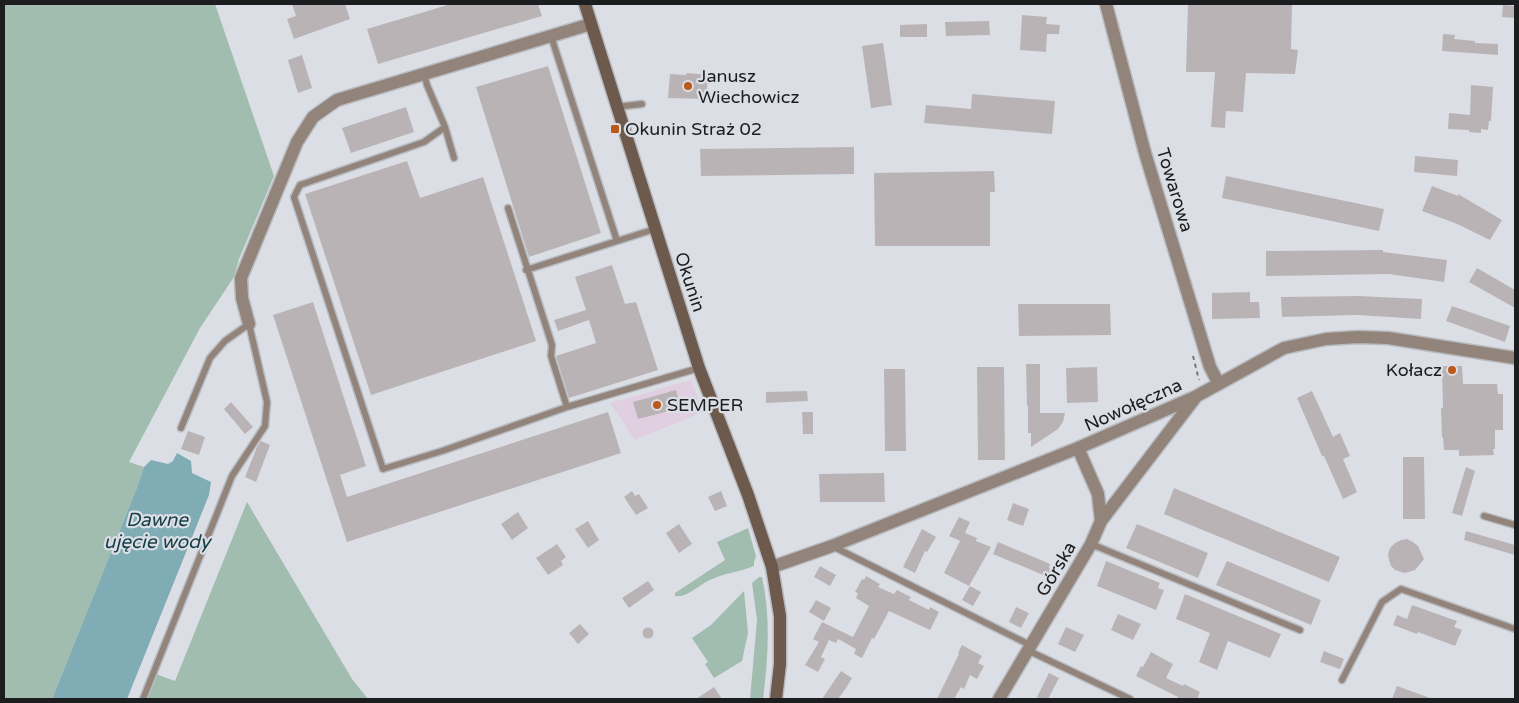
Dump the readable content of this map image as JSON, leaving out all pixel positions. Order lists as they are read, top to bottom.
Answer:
{
  "streets": {
    "main road": ["Okunin"],
    "street": ["Towarowa", "Nowołęczna", "Górska"]
  },
  "crossings": [
    ["Towarowa", "Nowołęczna"],
    ["Okunin", "Nowołęczna"],
    ["Nowołęczna", "Górska"]
  ],
  "water": ["Dawne ujęcie wody"],
  "places": {
    "other": ["Janusz Wiechowicz", "Kołacz", "SEMPER"],
    "transit": ["Okunin Straż 02"]
  }
}
